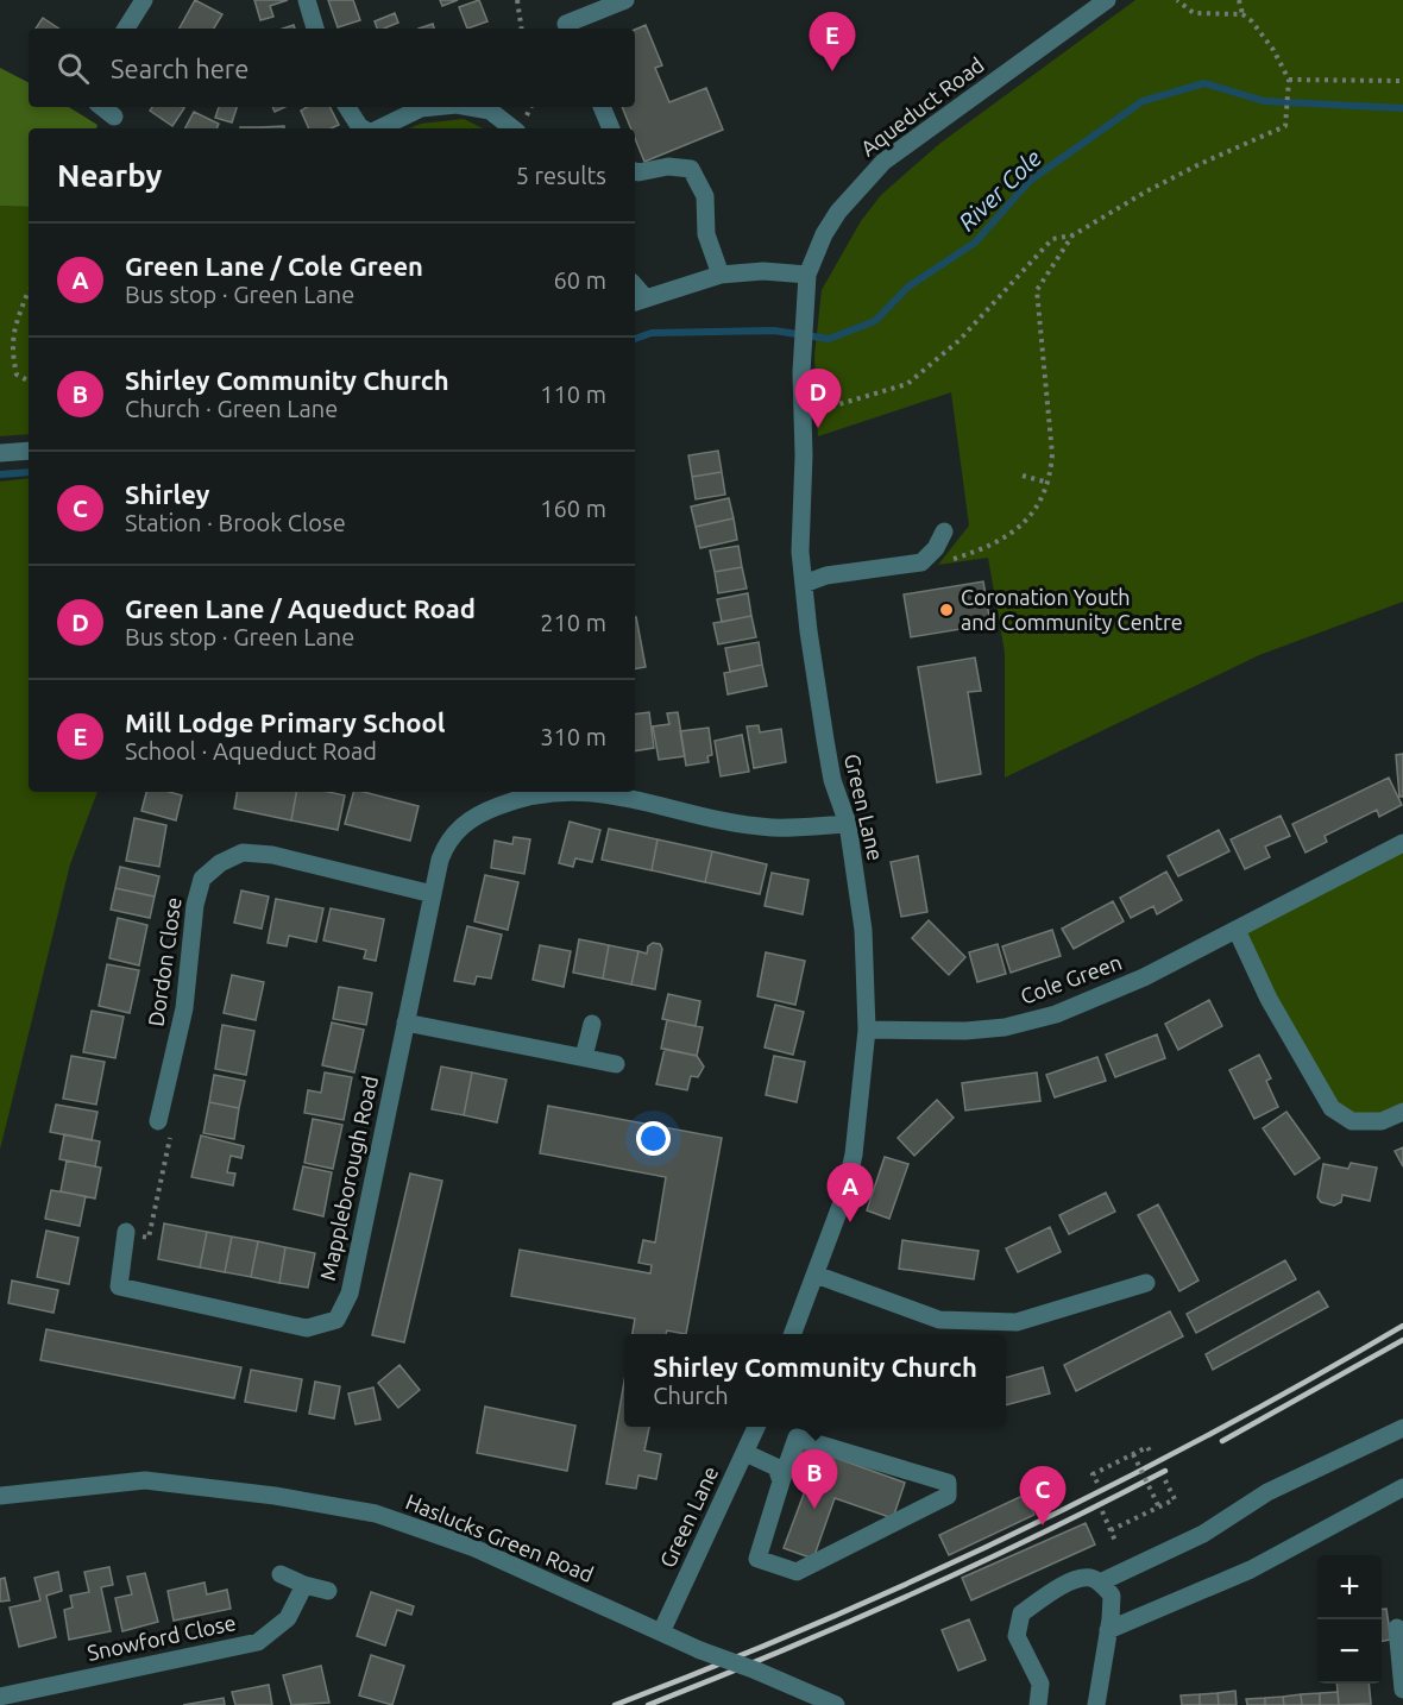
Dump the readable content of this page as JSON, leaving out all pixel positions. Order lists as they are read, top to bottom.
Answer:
{
  "streets": {
    "street": [
      "Aqueduct Road",
      "Green Lane",
      "Dordon Close",
      "Cole Green",
      "Mappleborough Road",
      "Haslucks Green Road",
      "Snowford Close"
    ]
  },
  "crossings": [
    ["Aqueduct Road", "Green Lane"],
    ["Green Lane", "Cole Green"],
    ["Green Lane", "Mappleborough Road"],
    ["Green Lane", "Haslucks Green Road"],
    ["Dordon Close", "Mappleborough Road"]
  ],
  "water": ["River Cole"],
  "places": ["Coronation Youth and Community Centre"],
  "page": {
    "pins": [
      "E",
      "D",
      "A",
      "B",
      "C"
    ],
    "search": "Search here",
    "heading": ["Nearby", "5 results"],
    "list": [
      {
        "mark": "A",
        "name": "Green Lane / Cole Green",
        "note": "Bus stop · Green Lane",
        "value": "60 m"
      },
      {
        "mark": "B",
        "name": "Shirley Community Church",
        "note": "Church · Green Lane",
        "value": "110 m"
      },
      {
        "mark": "C",
        "name": "Shirley",
        "note": "Station · Brook Close",
        "value": "160 m"
      },
      {
        "mark": "D",
        "name": "Green Lane / Aqueduct Road",
        "note": "Bus stop · Green Lane",
        "value": "210 m"
      },
      {
        "mark": "E",
        "name": "Mill Lodge Primary School",
        "note": "School · Aqueduct Road",
        "value": "310 m"
      }
    ],
    "popup": ["Shirley Community Church", "Church"],
    "map_buttons": ["+", "−"]
  }
}
